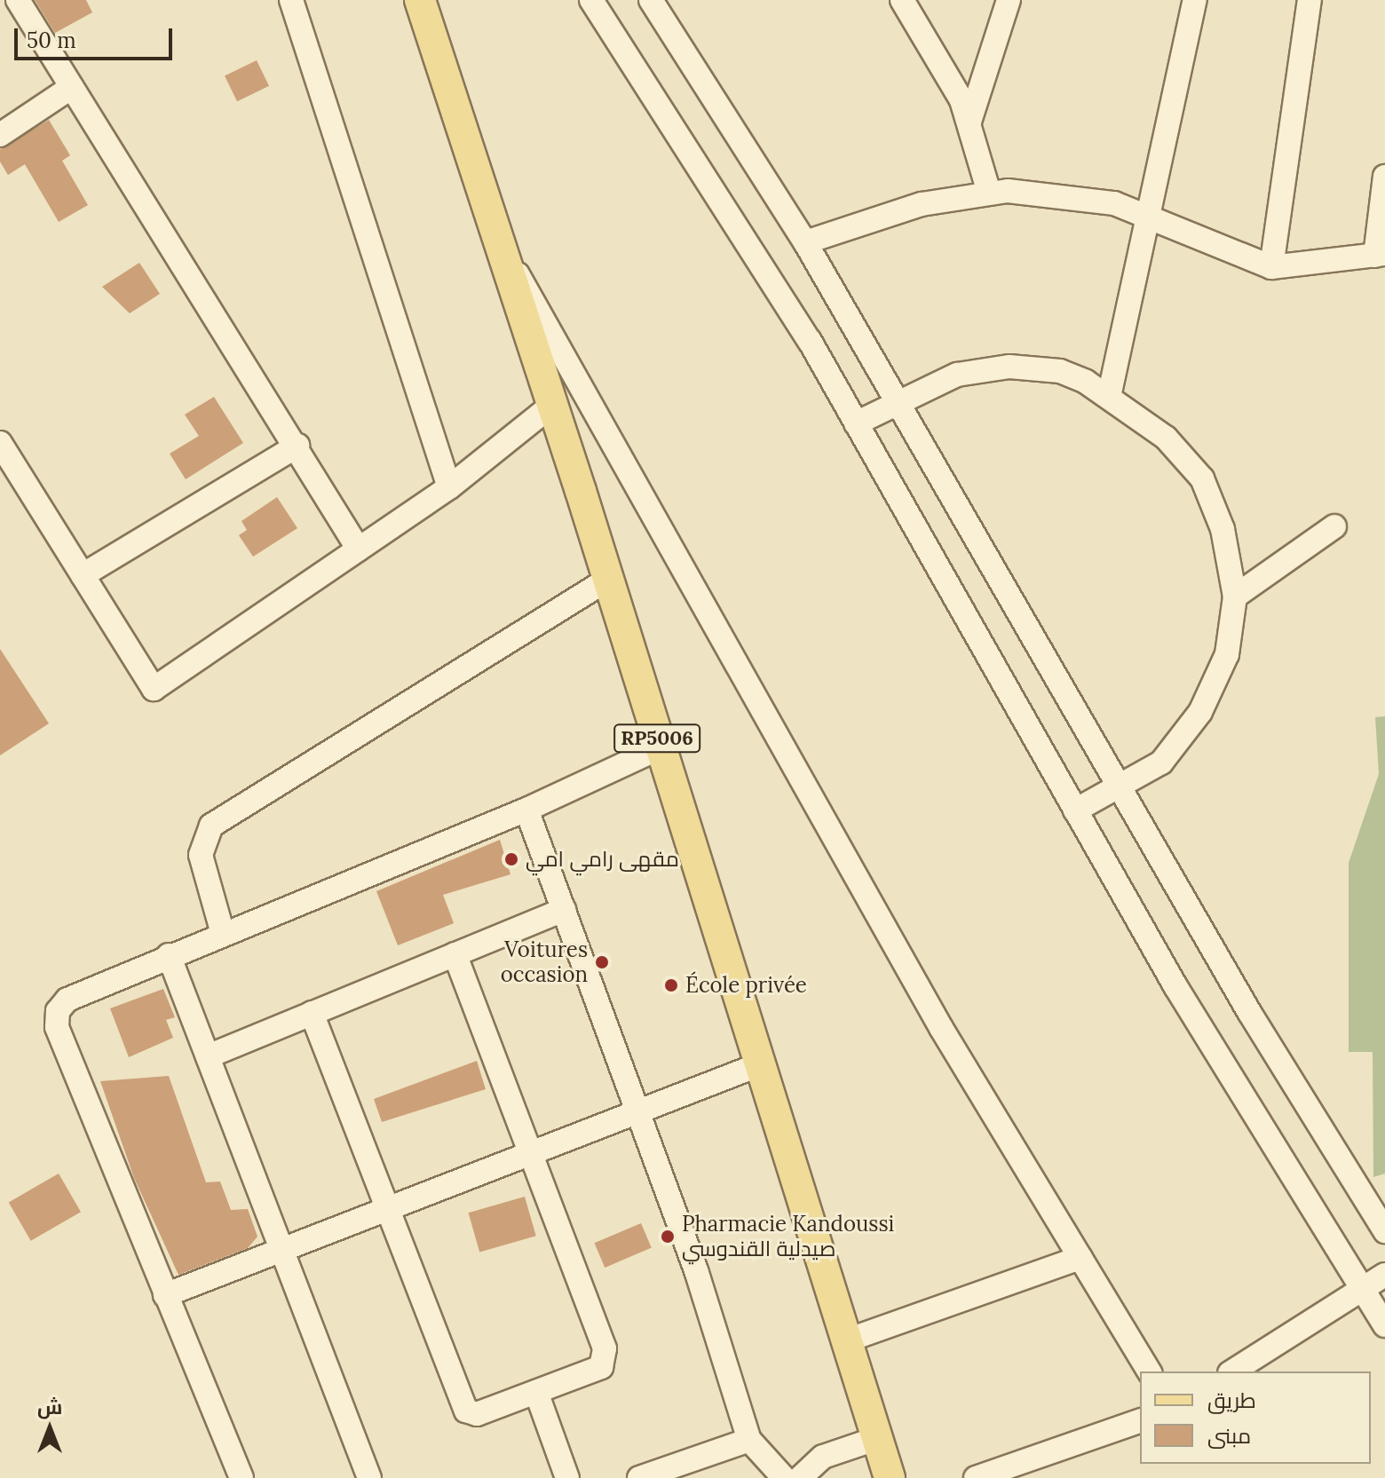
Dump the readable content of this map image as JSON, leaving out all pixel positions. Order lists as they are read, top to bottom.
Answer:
{
  "streets": {
    "main road": ["RP5006"]
  },
  "places": [
    "مقهى رامي امي",
    "Voitures occasion",
    "École privée",
    "Pharmacie Kandoussi صيدلية القندوسي"
  ],
  "legend": ["طريق", "مبنى"],
  "scale_bar": "50 m",
  "north": "top"
}
